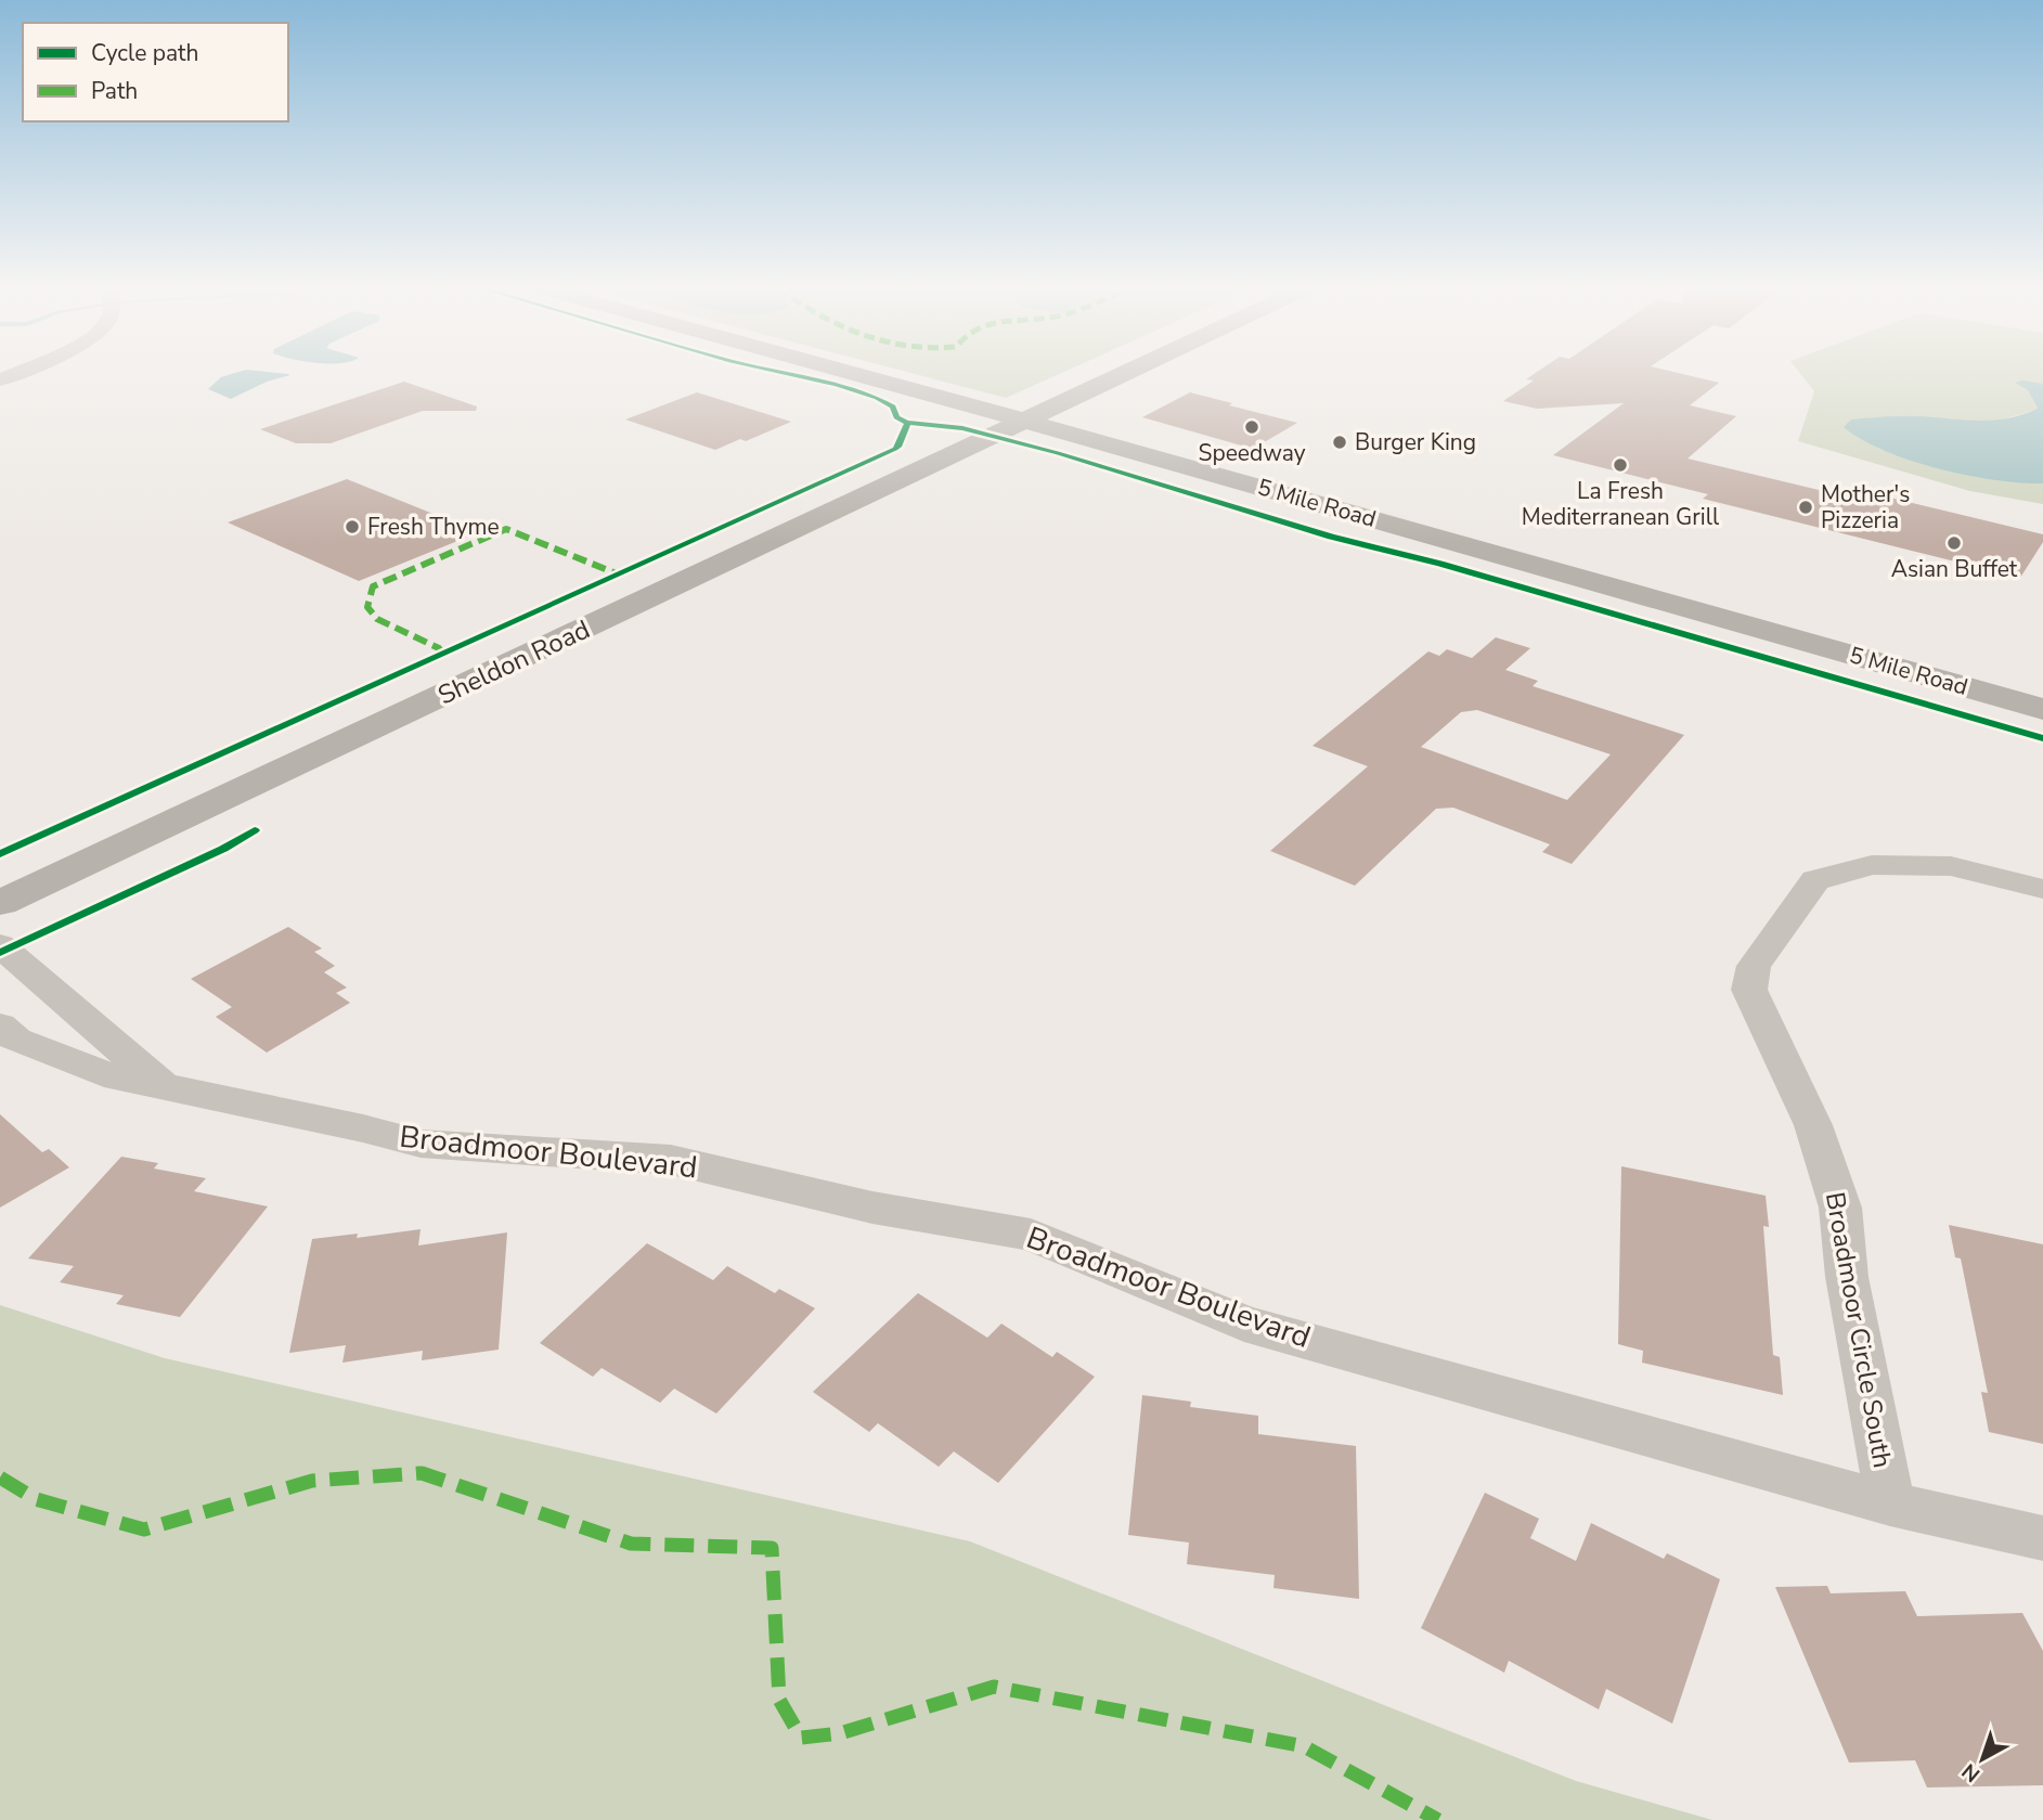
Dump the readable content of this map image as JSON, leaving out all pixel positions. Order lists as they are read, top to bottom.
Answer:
{
  "streets": {
    "street": [
      "5 Mile Road",
      "Sheldon Road",
      "Broadmoor Boulevard",
      "Broadmoor Circle South"
    ]
  },
  "crossings": [
    ["5 Mile Road", "Sheldon Road"],
    ["Broadmoor Boulevard", "Broadmoor Circle South"]
  ],
  "places": [
    "Speedway",
    "Burger King",
    "La Fresh Mediterranean Grill",
    "Mother's Pizzeria",
    "Fresh Thyme",
    "Asian Buffet"
  ],
  "legend": ["Cycle path", "Path"],
  "north": "bottom left"
}
